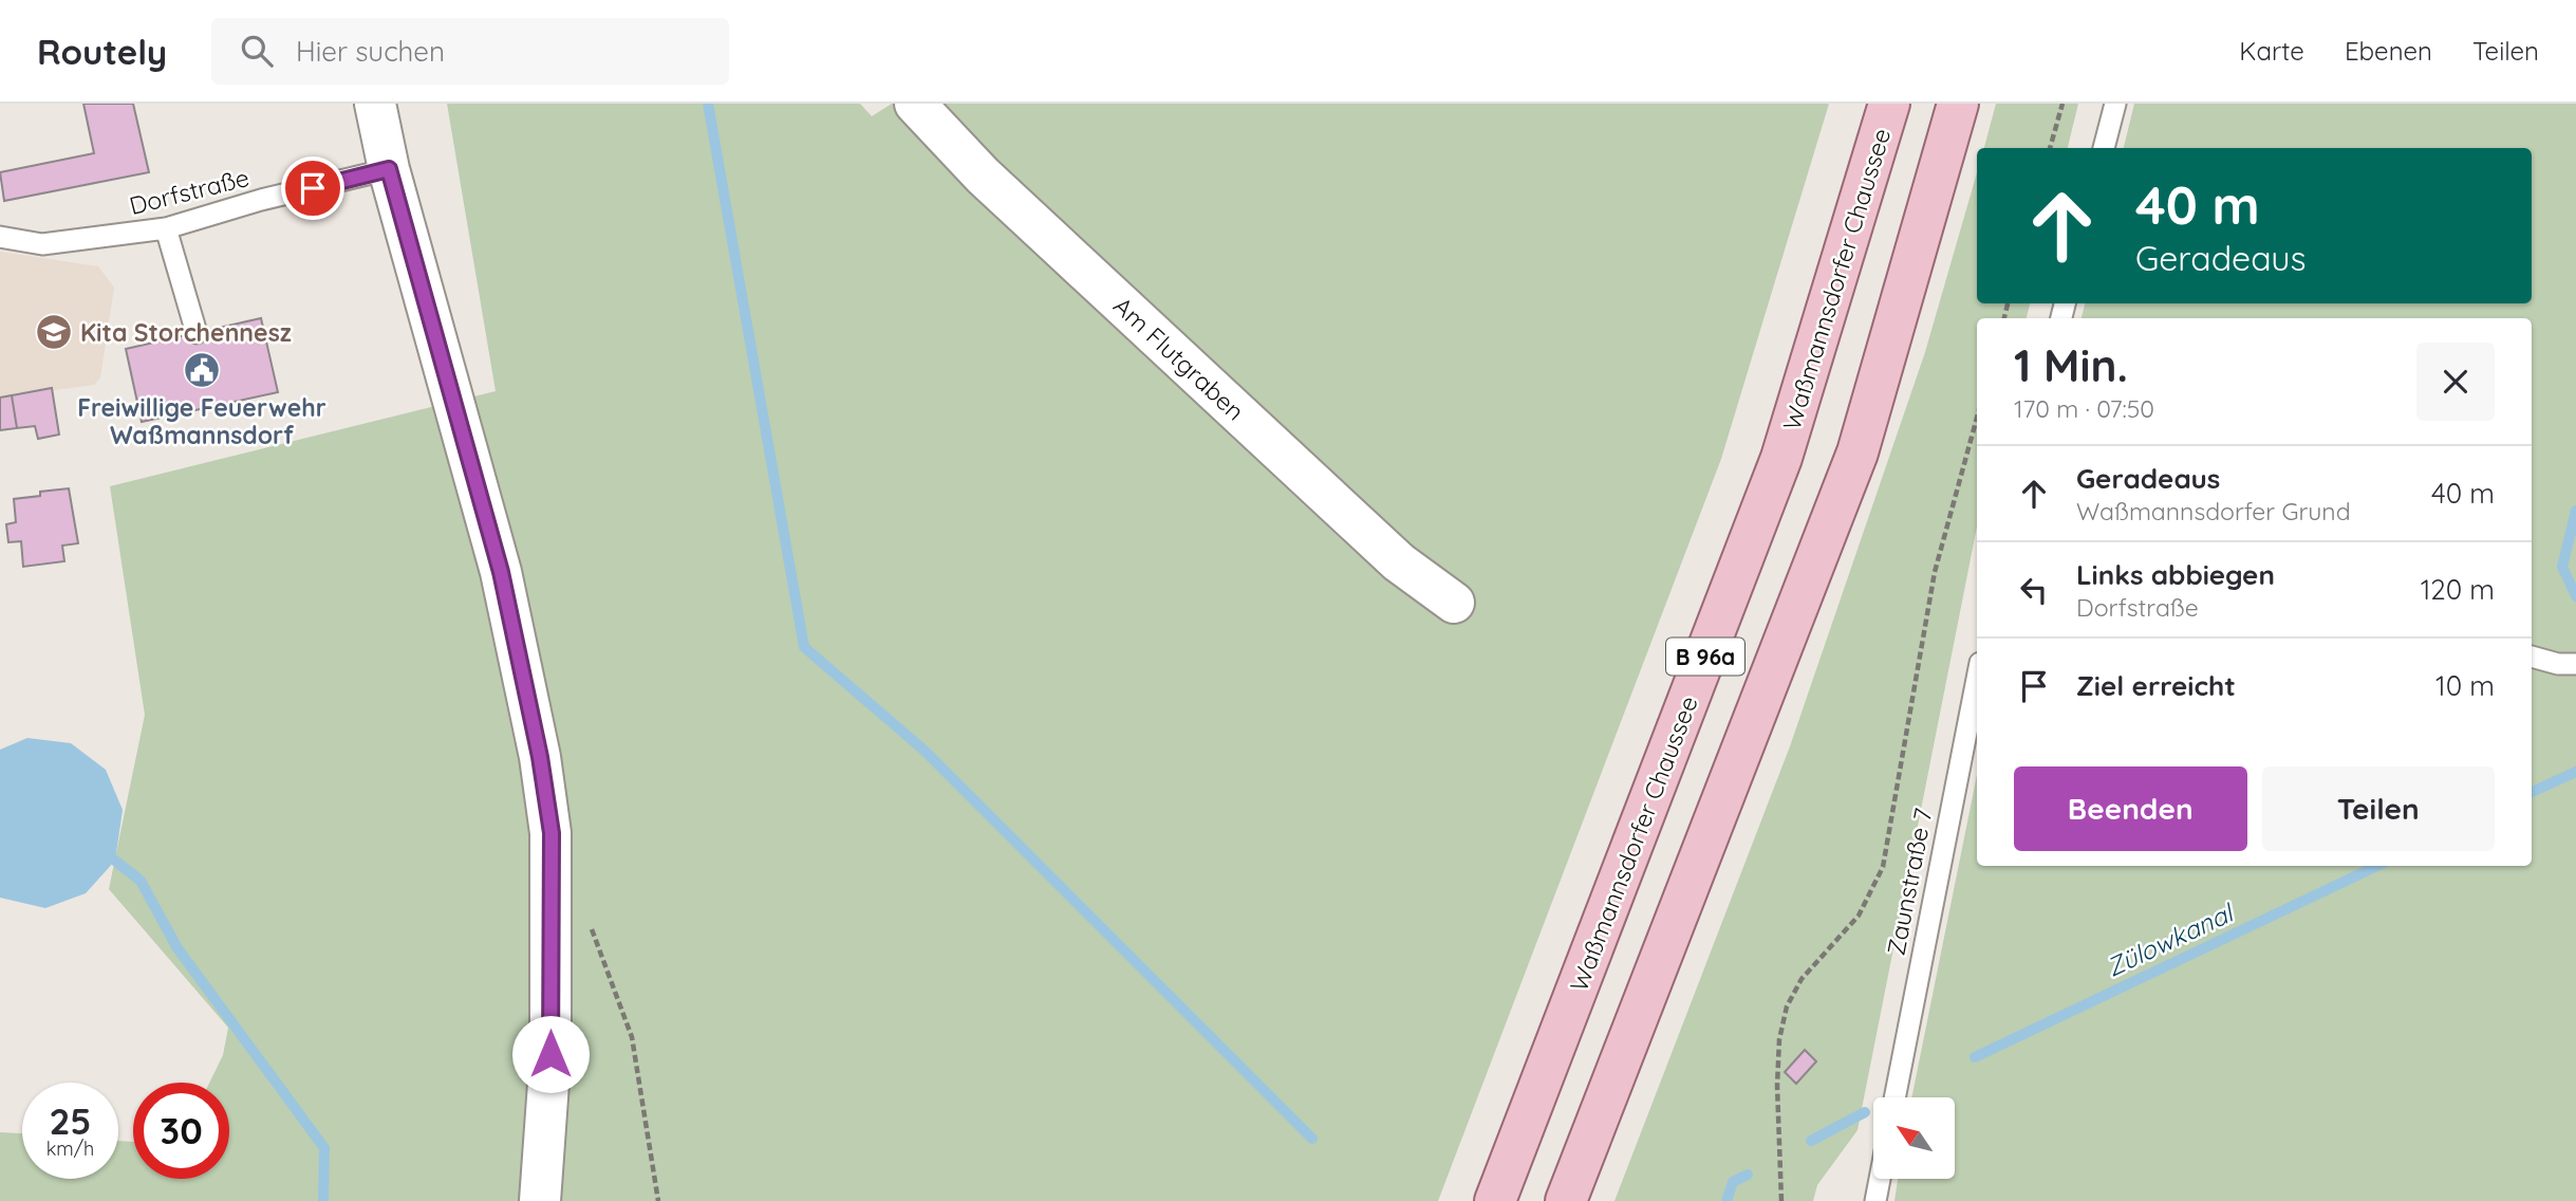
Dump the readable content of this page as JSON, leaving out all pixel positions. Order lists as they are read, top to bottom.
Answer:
{
  "streets": {
    "main road": ["Waßmannsdorfer Chaussee", "B 96a"],
    "street": ["Am Flutgraben"],
    "lane": ["Dorfstraße", "Zaunstraße 7"]
  },
  "water": ["Zülowkanal"],
  "places": {
    "school or university": ["Kita Storchennesz"],
    "public building": ["Freiwillige Feuerwehr Waßmannsdorf"]
  },
  "north": "top left",
  "page": {
    "header": "Routely",
    "search": "Hier suchen",
    "nav": ["Karte", "Ebenen", "Teilen"],
    "turn": ["40 m", "Geradeaus"],
    "heading": ["1 Min.", "170 m · 07:50"],
    "list": [
      {
        "name": "Geradeaus",
        "note": "Waßmannsdorfer Grund",
        "value": "40 m"
      },
      {
        "name": "Links abbiegen",
        "note": "Dorfstraße",
        "value": "120 m"
      },
      {
        "name": "Ziel erreicht",
        "value": "10 m"
      }
    ],
    "buttons": ["Beenden", "Teilen"],
    "speed": "25 km/h",
    "limit": "30"
  }
}
